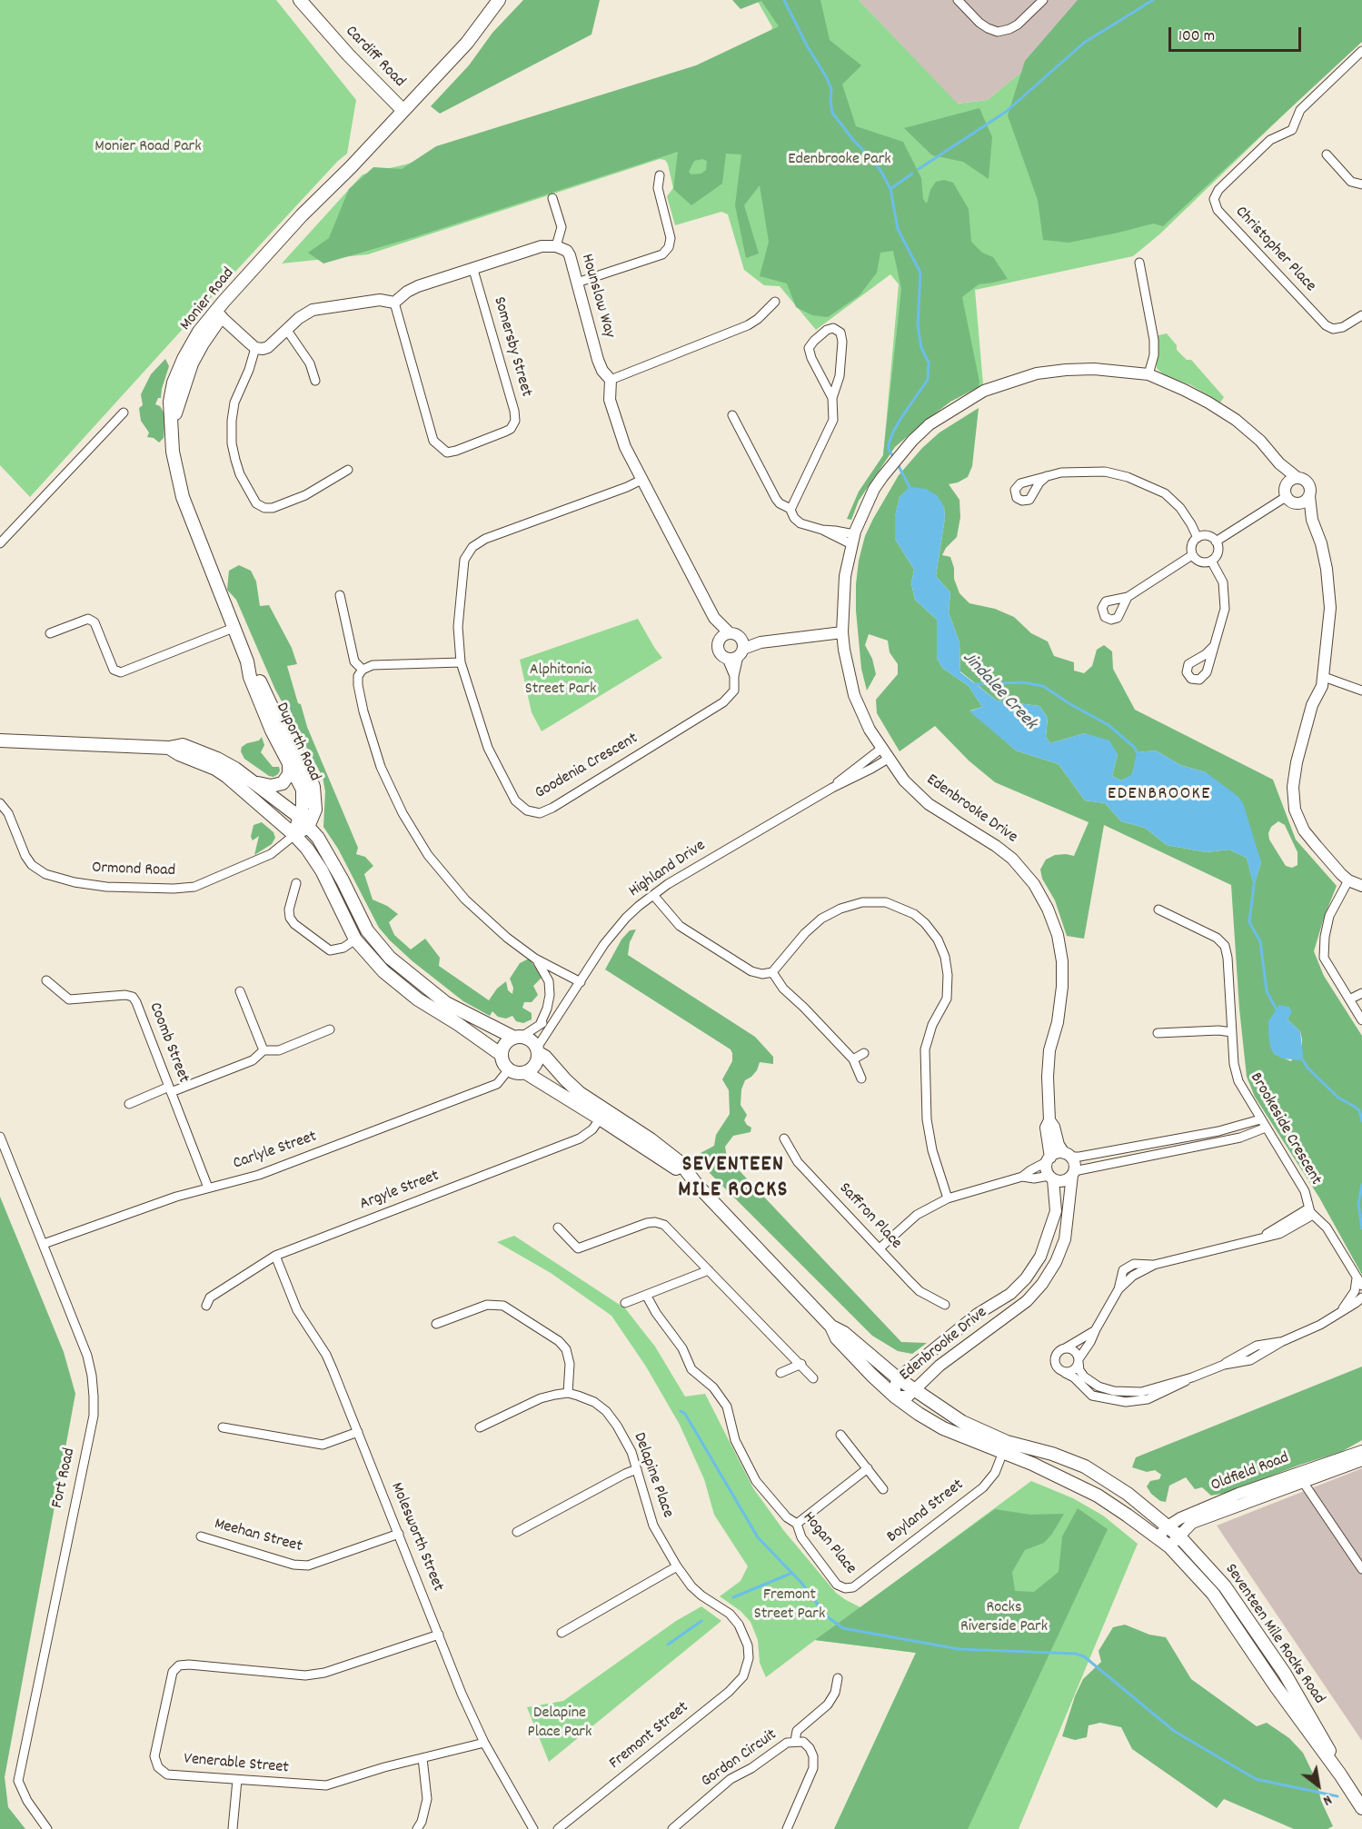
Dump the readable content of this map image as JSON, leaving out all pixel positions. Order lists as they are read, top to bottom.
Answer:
{
  "streets": {
    "main road": [
      "Cardiff Road",
      "Monier Road",
      "Duporth Road",
      "Seventeen Mile Rocks Road"
    ],
    "street": [
      "Christopher Place",
      "Hounslow Way",
      "Somersby Street",
      "Goodenia Crescent",
      "Edenbrooke Drive",
      "Highland Drive",
      "Ormond Road",
      "Coomb Street",
      "Brookeside Crescent",
      "Carlyle Street",
      "Argyle Street",
      "Saffron Place",
      "Oldfield Road",
      "Delapine Place",
      "Fort Road",
      "Boyland Street",
      "Meehan Street",
      "Molesworth Street",
      "Hogan Place",
      "Fremont Street",
      "Gordon Circuit",
      "Venerable Street"
    ]
  },
  "crossings": [
    ["Cardiff Road", "Monier Road"],
    ["Hounslow Way", "Somersby Street"],
    ["Hounslow Way", "Goodenia Crescent"],
    ["Monier Road", "Duporth Road"],
    ["Duporth Road", "Ormond Road"],
    ["Edenbrooke Drive", "Highland Drive"],
    ["Edenbrooke Drive", "Seventeen Mile Rocks Road"],
    ["Highland Drive", "Carlyle Street"],
    ["Highland Drive", "Seventeen Mile Rocks Road"],
    ["Coomb Street", "Carlyle Street"],
    ["Carlyle Street", "Fort Road"],
    ["Carlyle Street", "Seventeen Mile Rocks Road"],
    ["Argyle Street", "Molesworth Street"],
    ["Argyle Street", "Seventeen Mile Rocks Road"],
    ["Oldfield Road", "Seventeen Mile Rocks Road"],
    ["Delapine Place", "Fremont Street"],
    ["Boyland Street", "Hogan Place"],
    ["Boyland Street", "Seventeen Mile Rocks Road"],
    ["Meehan Street", "Molesworth Street"],
    ["Molesworth Street", "Venerable Street"]
  ],
  "districts": ["EDENBROOKE", "SEVENTEEN MILE ROCKS"],
  "water": ["Jindalee Creek"],
  "parks": [
    "Monier Road Park",
    "Edenbrooke Park",
    "Alphitonia Street Park",
    "Fremont Street Park",
    "Rocks Riverside Park",
    "Delapine Place Park"
  ],
  "scale_bar": "100 m",
  "north": "bottom right"
}
